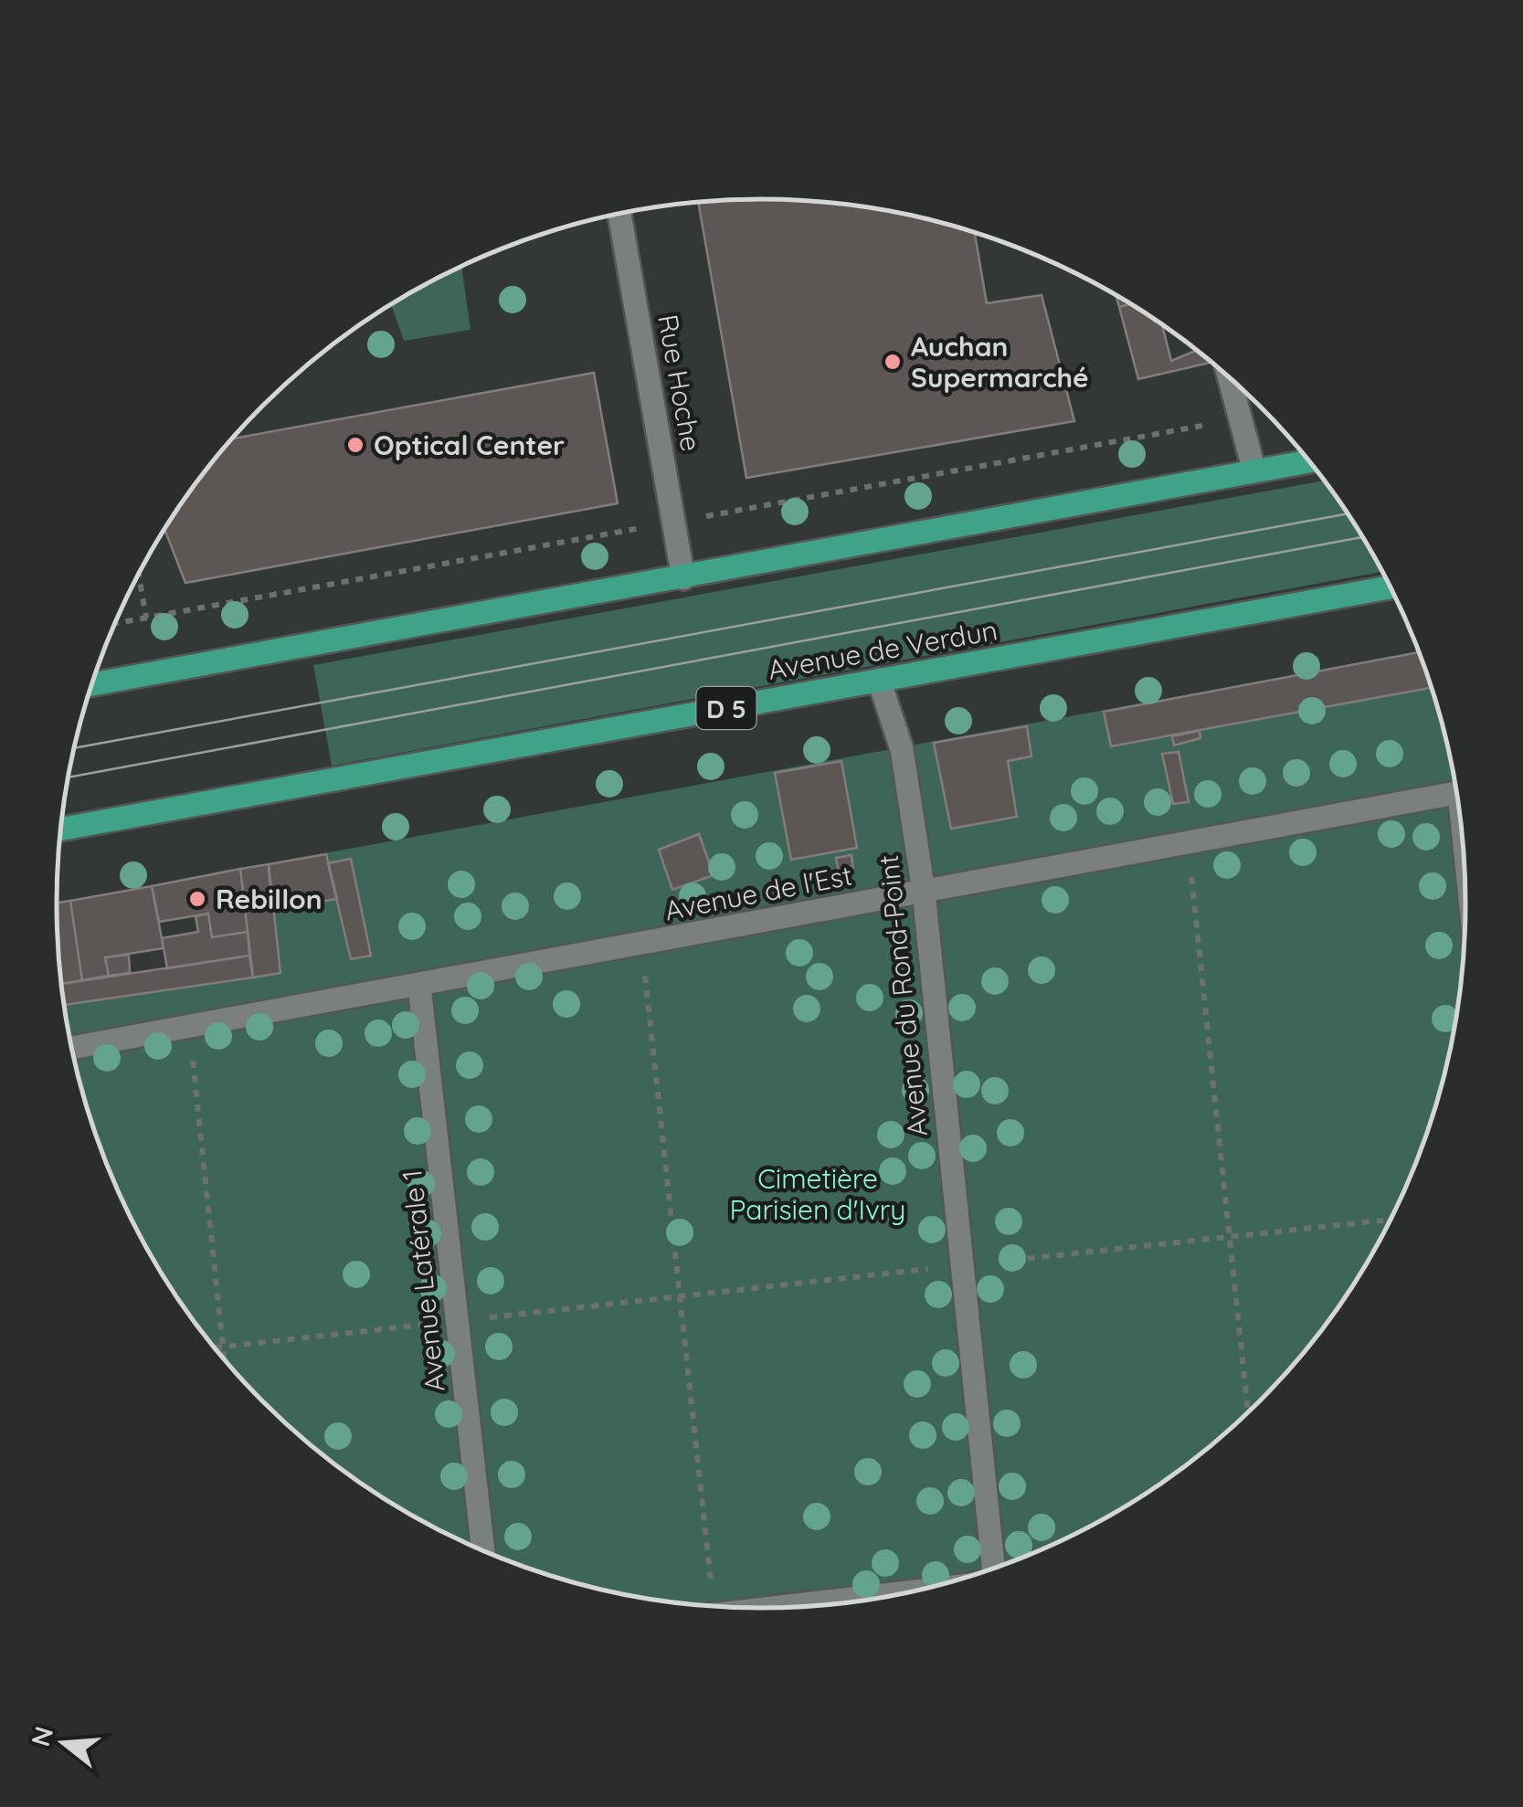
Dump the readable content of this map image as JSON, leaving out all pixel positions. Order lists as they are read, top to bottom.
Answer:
{
  "streets": {
    "main road": ["Avenue de Verdun", "D 5"],
    "street": [
      "Rue Hoche",
      "Avenue de l'Est",
      "Avenue du Rond-Point",
      "Avenue Latérale 1"
    ]
  },
  "crossings": [
    ["Avenue de Verdun", "Avenue du Rond-Point"],
    ["Avenue de l'Est", "Avenue du Rond-Point"],
    ["Avenue de l'Est", "Avenue Latérale 1"]
  ],
  "parks": ["Cimetière Parisien d'Ivry"],
  "places": ["Auchan Supermarché", "Optical Center", "Rebillon"],
  "north": "left"
}
